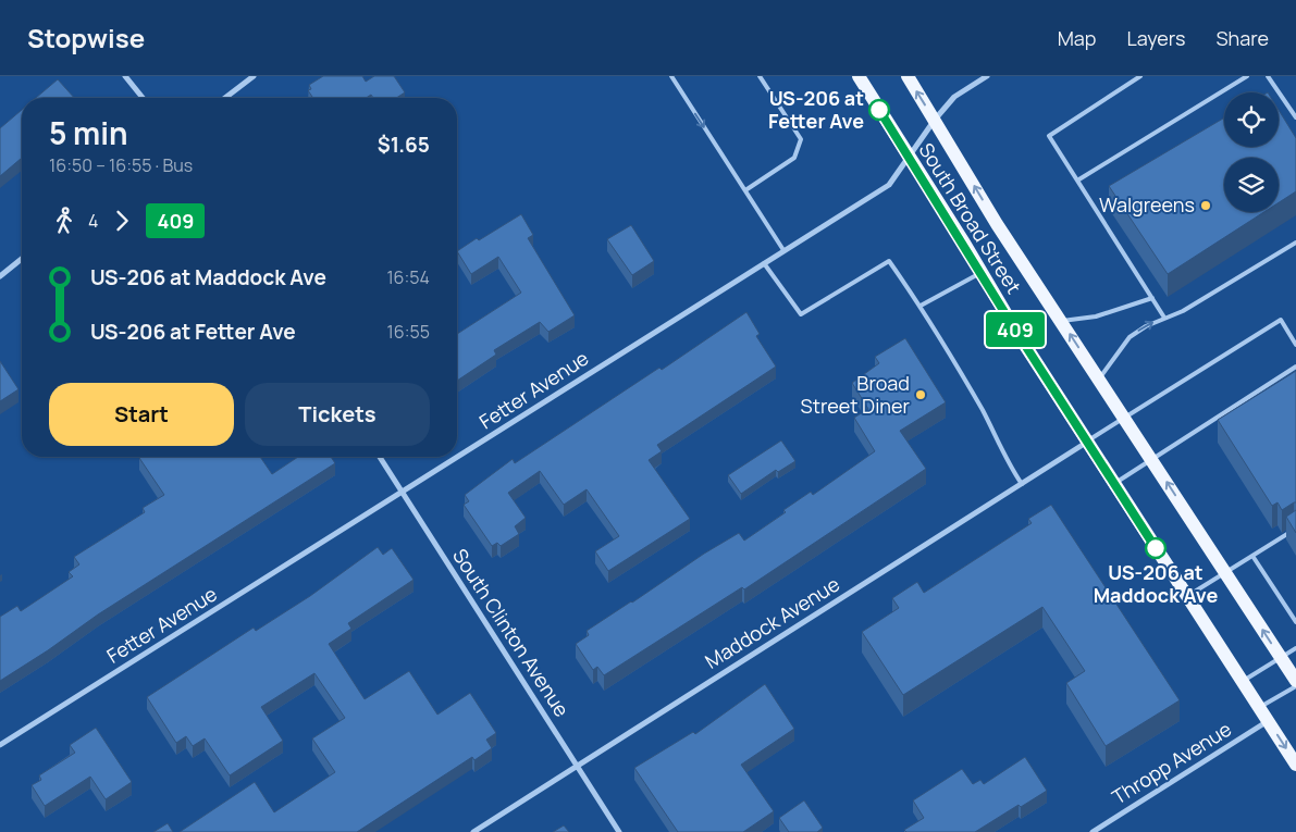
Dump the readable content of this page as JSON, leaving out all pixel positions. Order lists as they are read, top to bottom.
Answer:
{
  "streets": {
    "main road": ["South Broad Street"],
    "street": [
      "Fetter Avenue",
      "Maddock Avenue",
      "South Clinton Avenue",
      "Thropp Avenue"
    ]
  },
  "crossings": [
    ["South Broad Street", "Fetter Avenue"],
    ["South Broad Street", "Maddock Avenue"],
    ["South Broad Street", "Thropp Avenue"],
    ["Fetter Avenue", "South Clinton Avenue"],
    ["Maddock Avenue", "South Clinton Avenue"]
  ],
  "places": [
    "US-206 at Fetter Ave",
    "Walgreens",
    "Broad Street Diner",
    "US-206 at Maddock Ave"
  ],
  "lines": ["bus line 409"],
  "page": {
    "header": "Stopwise",
    "nav": ["Map", "Layers", "Share"],
    "on_map": "409",
    "heading": ["5 min", "16:50 – 16:55 · Bus", "$1.65"],
    "legs": ["4", "409"],
    "list": [
      {
        "name": "US-206 at Maddock Ave",
        "value": "16:54"
      },
      {
        "name": "US-206 at Fetter Ave",
        "value": "16:55"
      }
    ],
    "buttons": ["Start", "Tickets"]
  }
}
